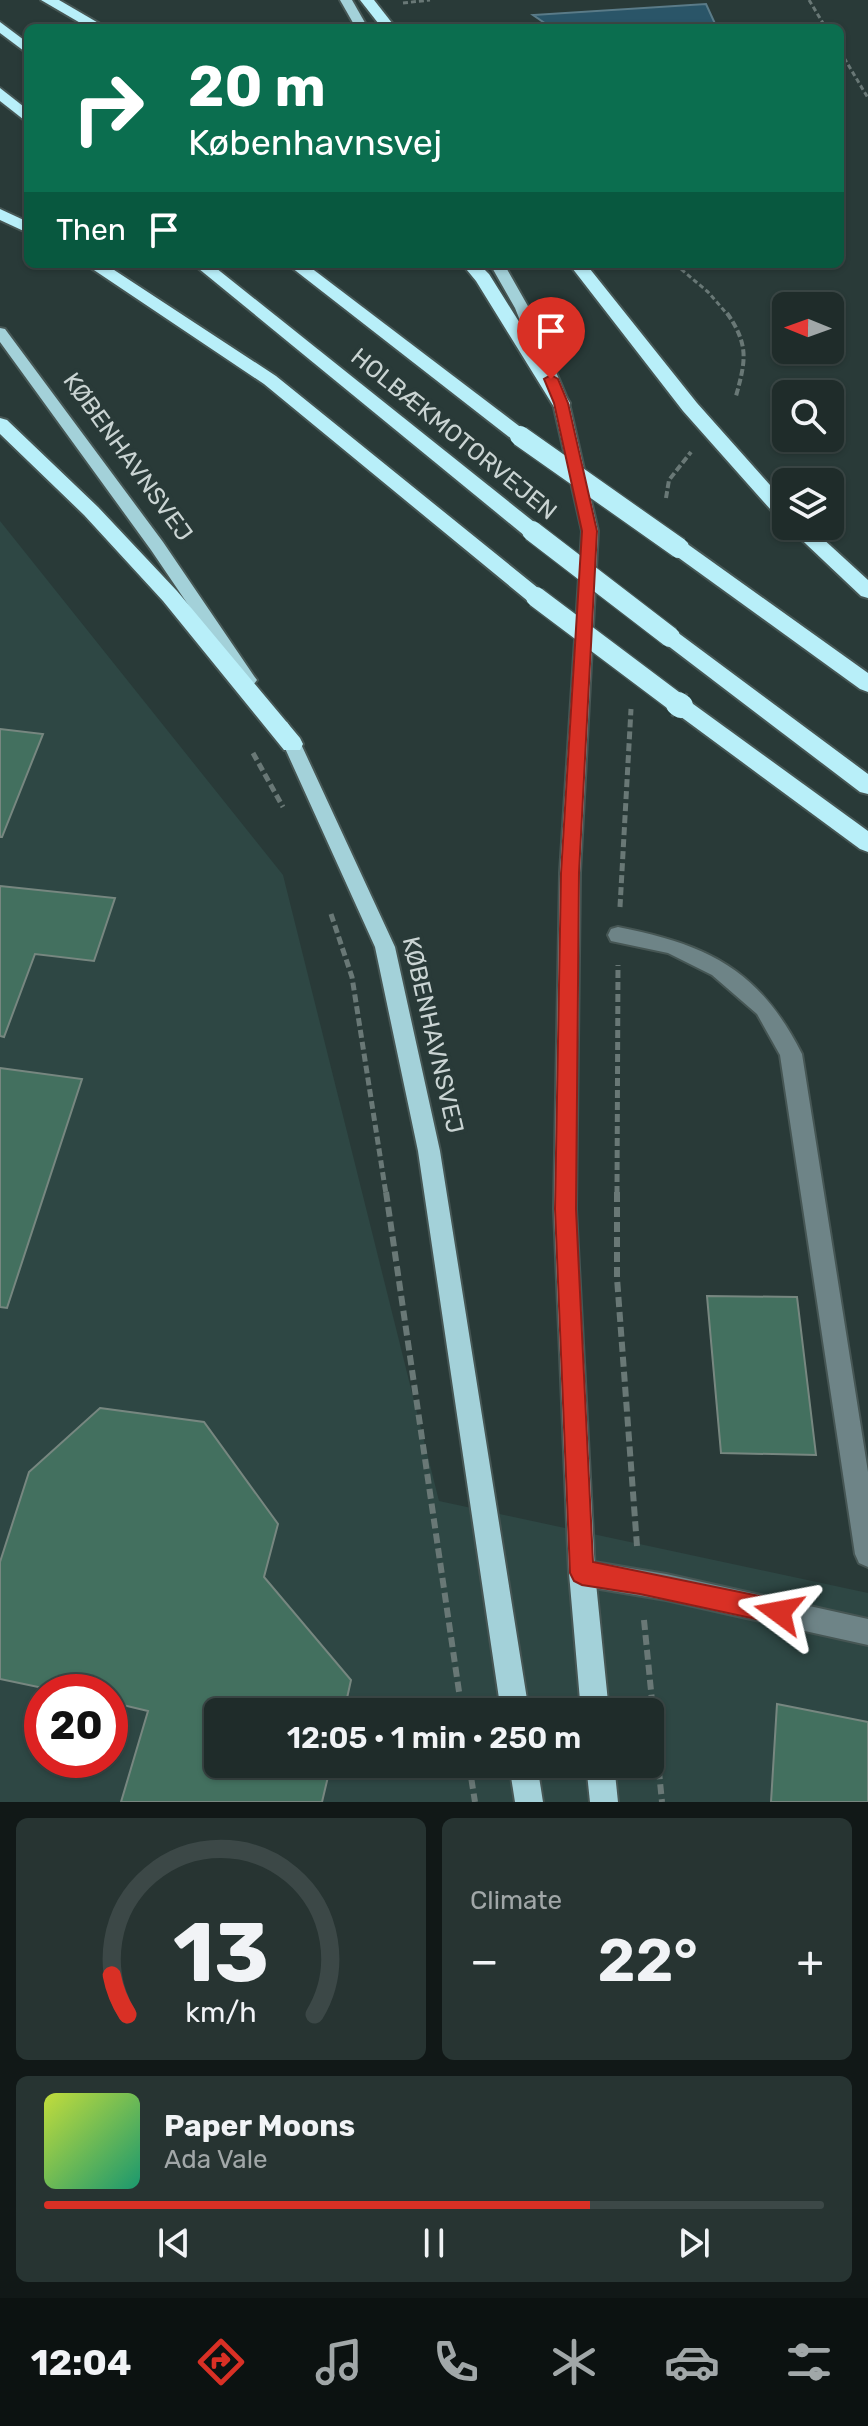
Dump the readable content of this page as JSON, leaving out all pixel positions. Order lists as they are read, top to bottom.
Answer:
{
  "streets": {
    "highway": ["HOLBÆKMOTORVEJEN"],
    "main road": ["KØBENHAVNSVEJ"]
  },
  "north": "left",
  "page": {
    "turn": ["20 m", "Københavnsvej"],
    "then": "Then",
    "limit": "20",
    "trip": "12:05 · 1 min · 250 m",
    "tile": "Climate",
    "heat": ["−", "22°", "+"],
    "song": ["Paper Moons", "Ada Vale"],
    "tabs": "12:04",
    "gauge": ["13", "km/h"]
  }
}
